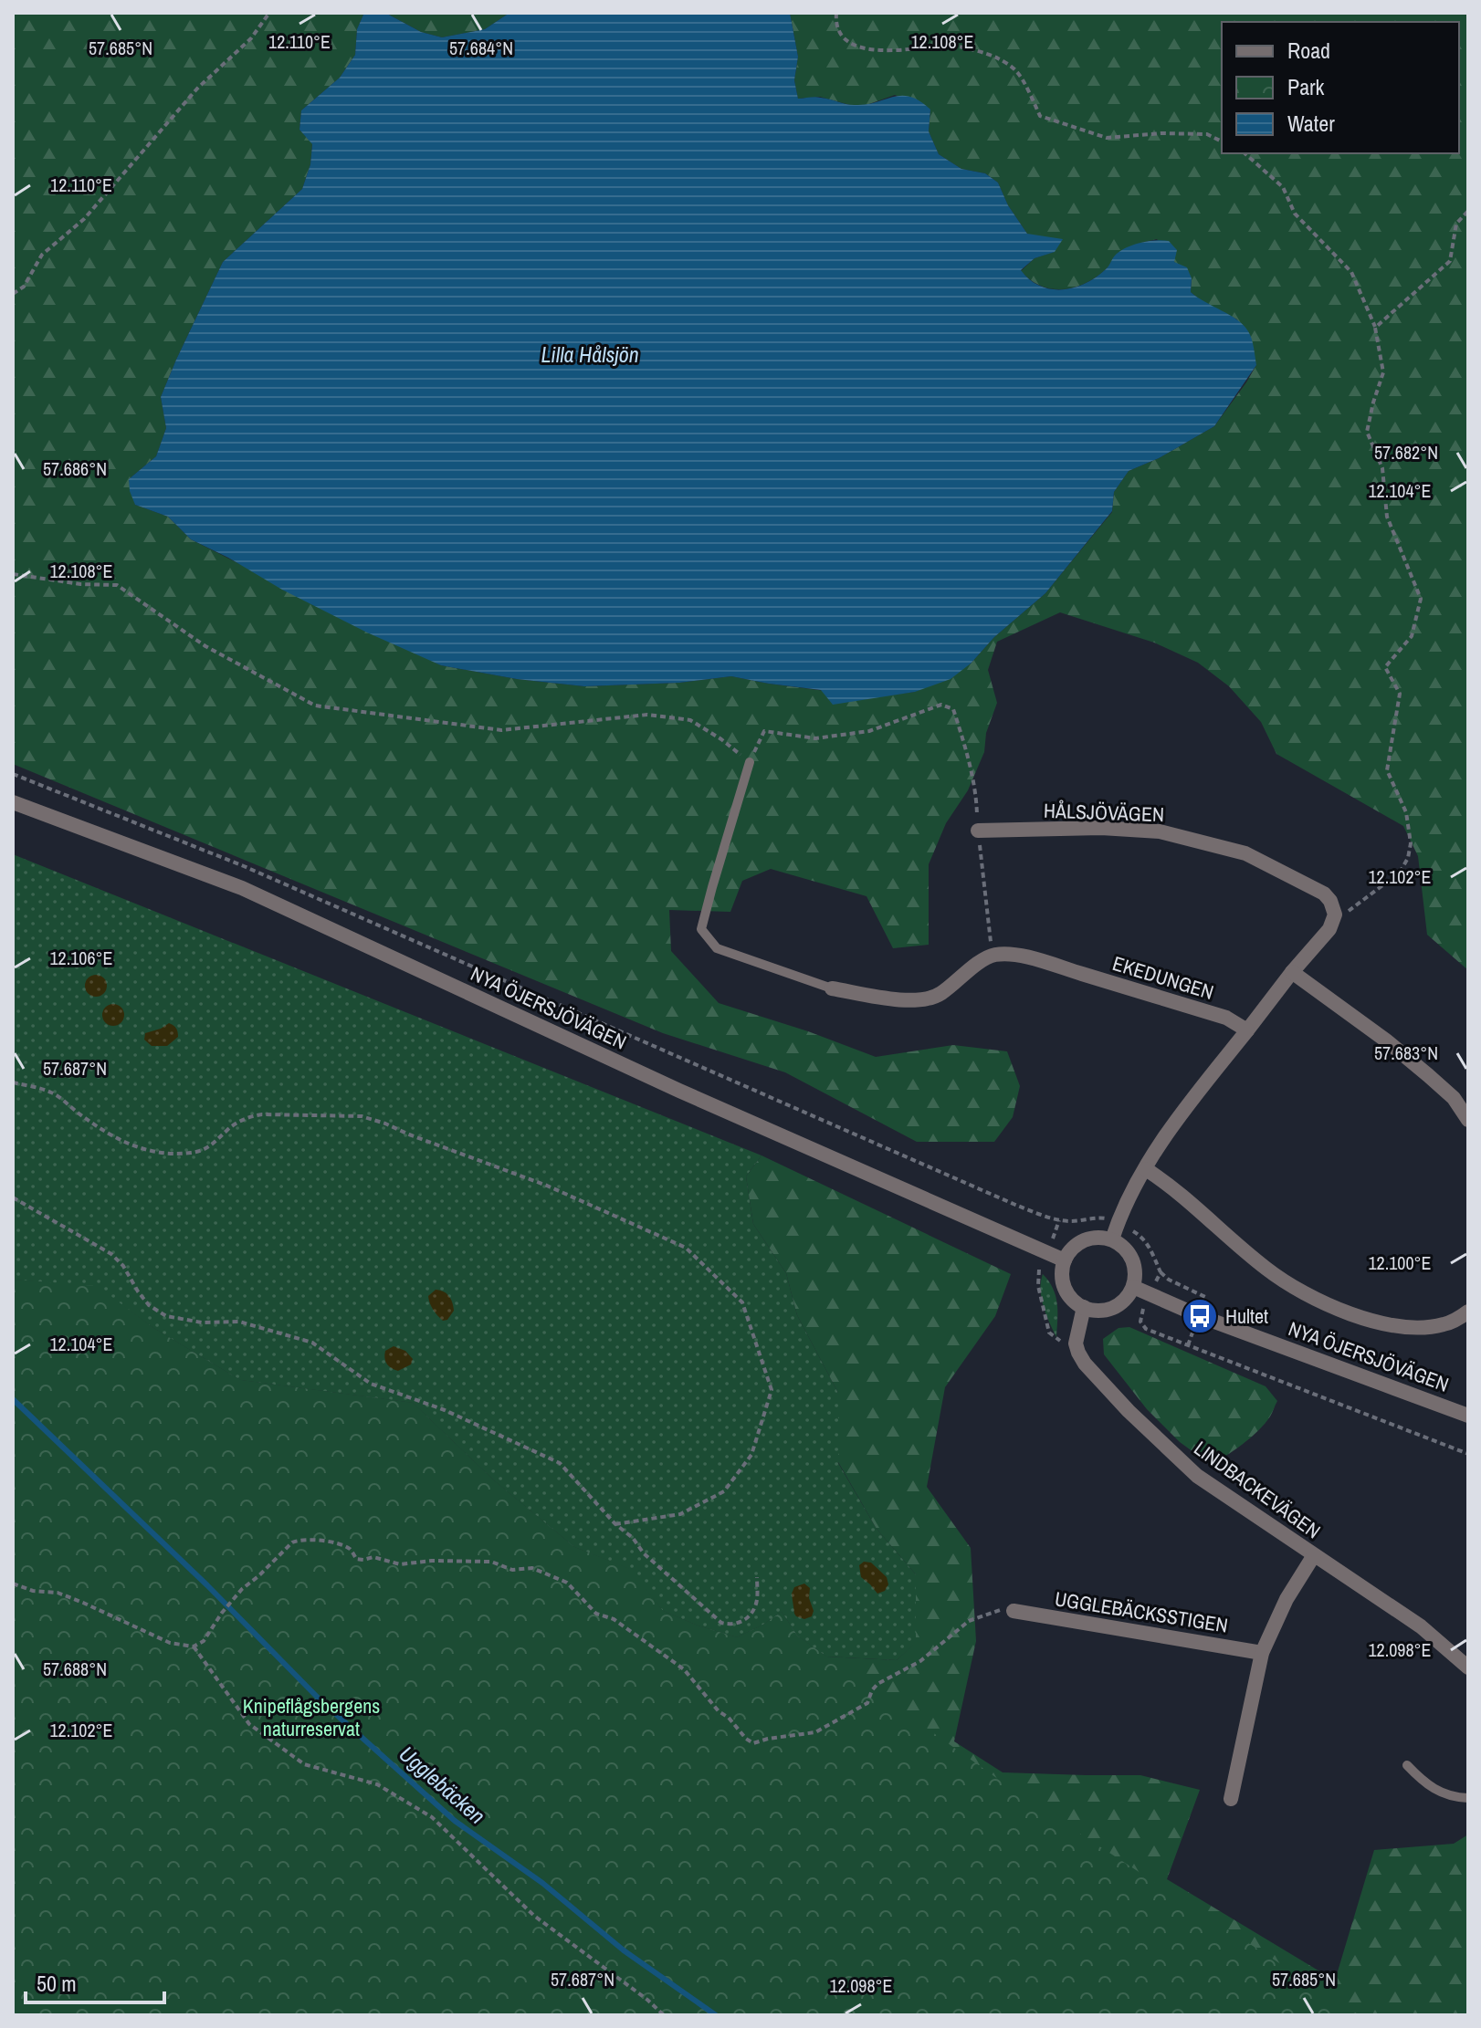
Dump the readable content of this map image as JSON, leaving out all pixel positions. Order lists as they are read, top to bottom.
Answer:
{
  "streets": {
    "street": [
      "HÅLSJÖVÄGEN",
      "EKEDUNGEN",
      "NYA ÖJERSJÖVÄGEN",
      "LINDBACKEVÄGEN",
      "UGGLEBÄCKSSTIGEN"
    ]
  },
  "water": ["Lilla Hålsjön", "Ugglebäcken"],
  "parks": ["Knipeflågsbergens naturreservat"],
  "places": {
    "bus stop": ["Hultet"]
  },
  "legend": ["Road", "Park", "Water"],
  "scale_bar": "50 m",
  "coordinates": [
    "12.108°E",
    "12.110°E",
    "57.685°N",
    "57.684°N",
    "57.682°N",
    "57.686°N",
    "12.104°E",
    "12.102°E",
    "12.106°E",
    "57.683°N",
    "57.687°N",
    "12.100°E",
    "12.098°E",
    "57.688°N"
  ]
}
